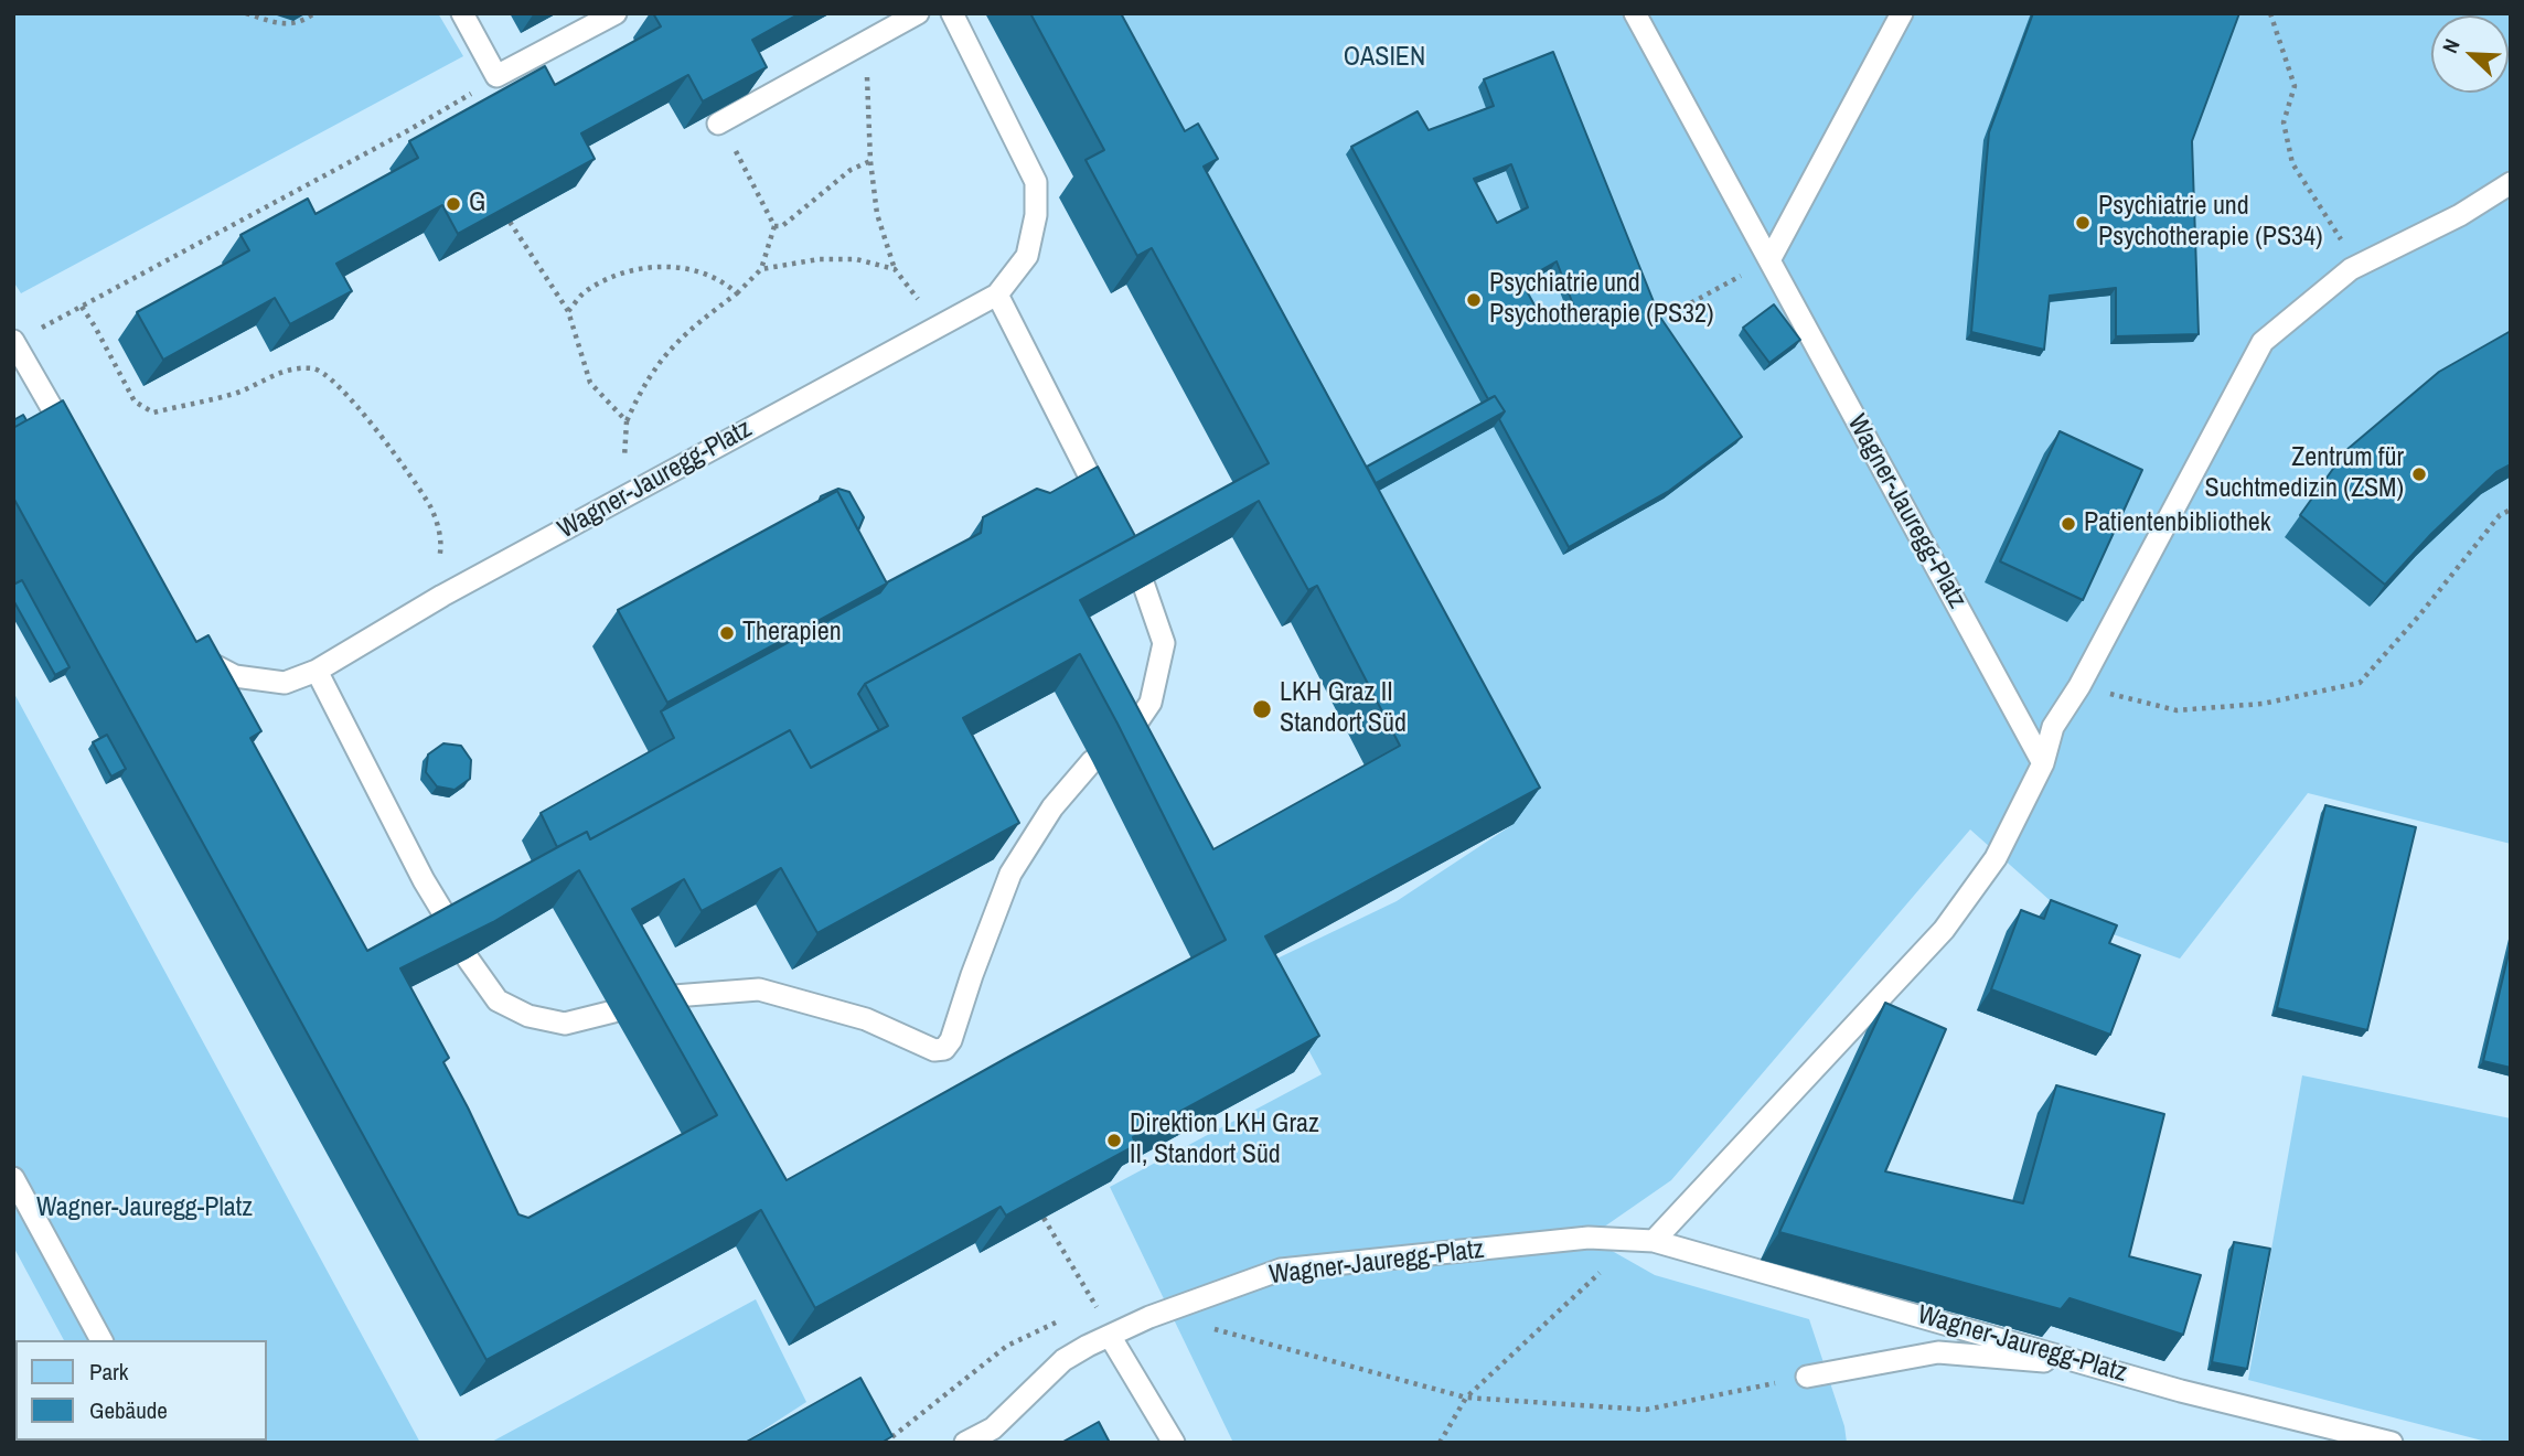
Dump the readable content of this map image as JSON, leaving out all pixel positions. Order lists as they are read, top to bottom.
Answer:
{
  "streets": {
    "lane": ["Wagner-Jauregg-Platz"]
  },
  "parks": ["OASIEN", "Wagner-Jauregg-Platz"],
  "places": [
    "G",
    "Psychiatrie und Psychotherapie (PS34)",
    "Psychiatrie und Psychotherapie (PS32)",
    "Zentrum für Suchtmedizin (ZSM)",
    "Patientenbibliothek",
    "Therapien",
    "LKH Graz II Standort Süd",
    "Direktion LKH Graz II, Standort Süd"
  ],
  "legend": ["Park", "Gebäude"],
  "north": "top left"
}
